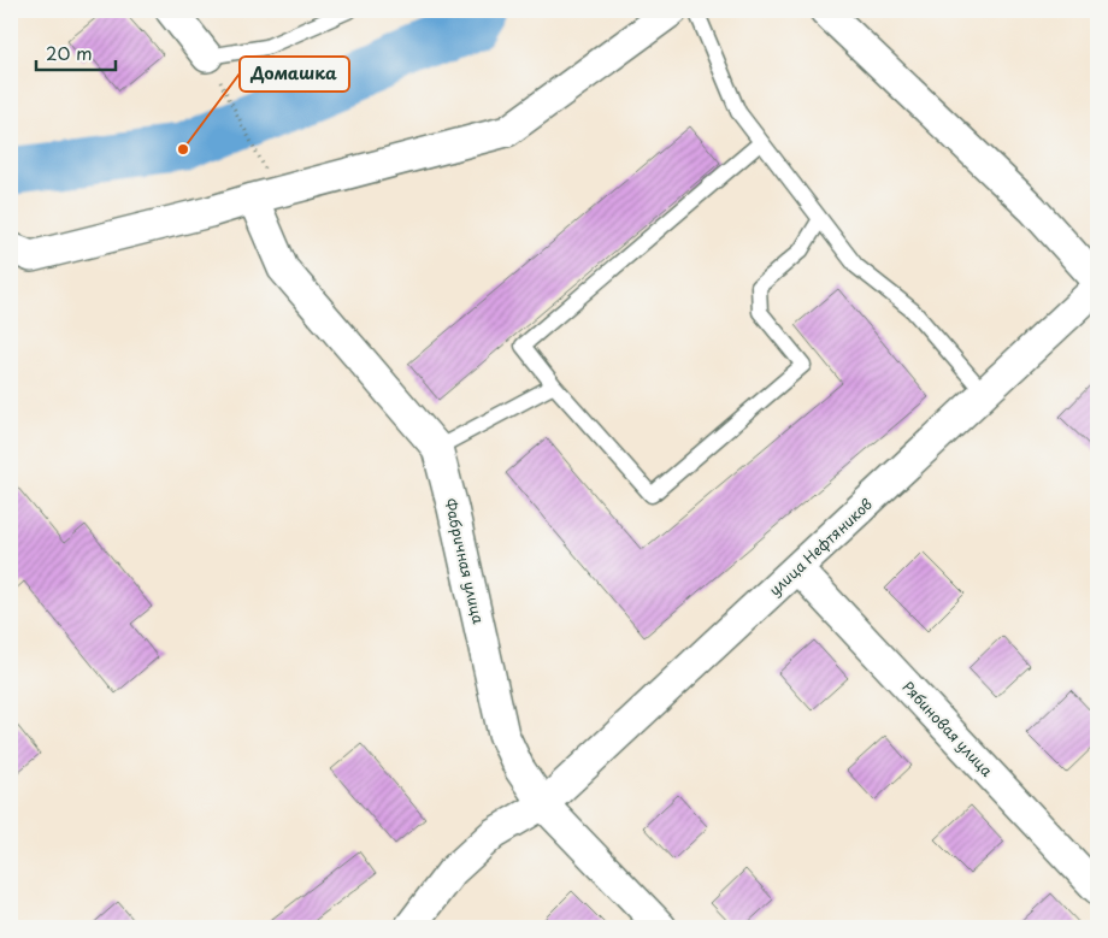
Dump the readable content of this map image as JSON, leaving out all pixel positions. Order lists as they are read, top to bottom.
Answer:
{
  "streets": {
    "street": ["улица Нефтяников", "Фабричная улица", "Рябиновая улица"]
  },
  "crossings": [
    ["улица Нефтяников", "Фабричная улица"],
    ["улица Нефтяников", "Рябиновая улица"]
  ],
  "places": ["Домашка"],
  "scale_bar": "20 m"
}
